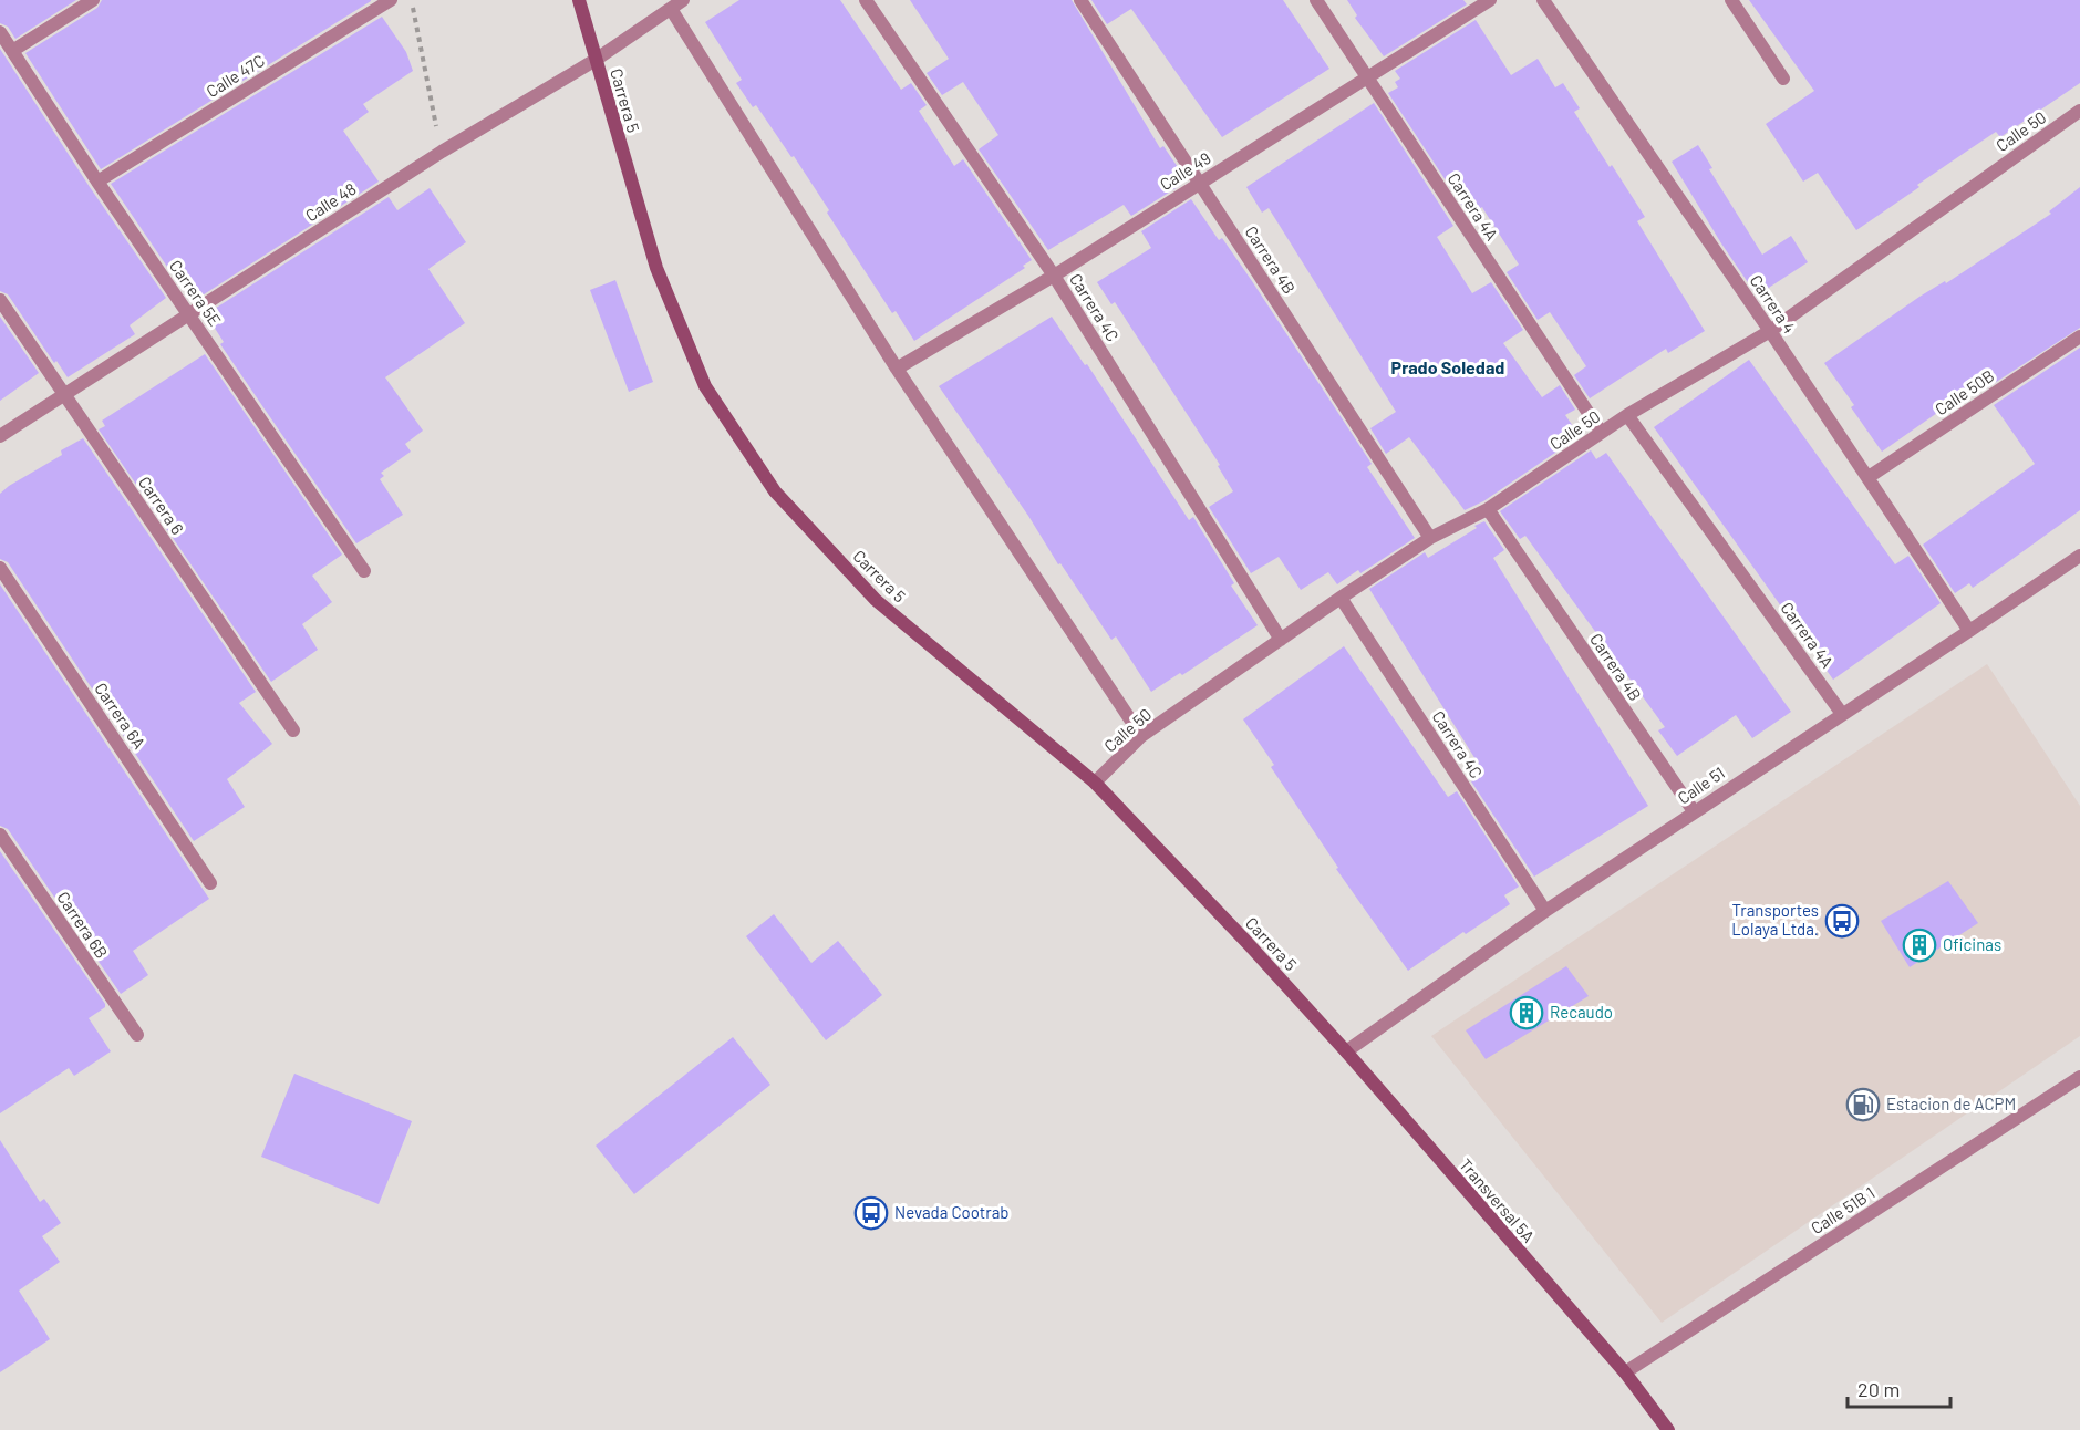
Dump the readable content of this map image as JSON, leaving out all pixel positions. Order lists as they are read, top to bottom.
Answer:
{
  "streets": {
    "main road": ["Carrera 5", "Transversal 5A"],
    "street": [
      "Calle 47C",
      "Calle 50",
      "Calle 49",
      "Calle 48",
      "Carrera 4A",
      "Carrera 4B",
      "Carrera 5E",
      "Carrera 4",
      "Carrera 4C",
      "Calle 50B",
      "Carrera 6",
      "Carrera 6A",
      "Calle 51",
      "Carrera 6B",
      "Calle 51B 1"
    ]
  },
  "crossings": [
    ["Calle 47C", "Carrera 5E"],
    ["Carrera 5", "Calle 50"],
    ["Carrera 5", "Calle 48"],
    ["Carrera 5", "Calle 51"],
    ["Carrera 5", "Transversal 5A"],
    ["Calle 50", "Carrera 4A"],
    ["Calle 50", "Carrera 4B"],
    ["Calle 50", "Carrera 4"],
    ["Calle 50", "Carrera 4C"],
    ["Calle 49", "Carrera 4A"],
    ["Calle 49", "Carrera 4B"],
    ["Calle 49", "Carrera 4C"],
    ["Calle 48", "Carrera 5E"],
    ["Calle 48", "Carrera 6"],
    ["Carrera 4A", "Calle 51"],
    ["Carrera 4B", "Calle 51"],
    ["Carrera 4", "Calle 50B"],
    ["Carrera 4", "Calle 51"],
    ["Carrera 4C", "Calle 51"],
    ["Calle 51", "Transversal 5A"],
    ["Transversal 5A", "Calle 51B 1"]
  ],
  "districts": ["Prado Soledad"],
  "places": {
    "bus stop": ["Transportes Lolaya Ltda.", "Nevada Cootrab"],
    "building": ["Oficinas", "Recaudo"],
    "fuel station": ["Estacion de ACPM"]
  },
  "scale_bar": "20 m"
}
